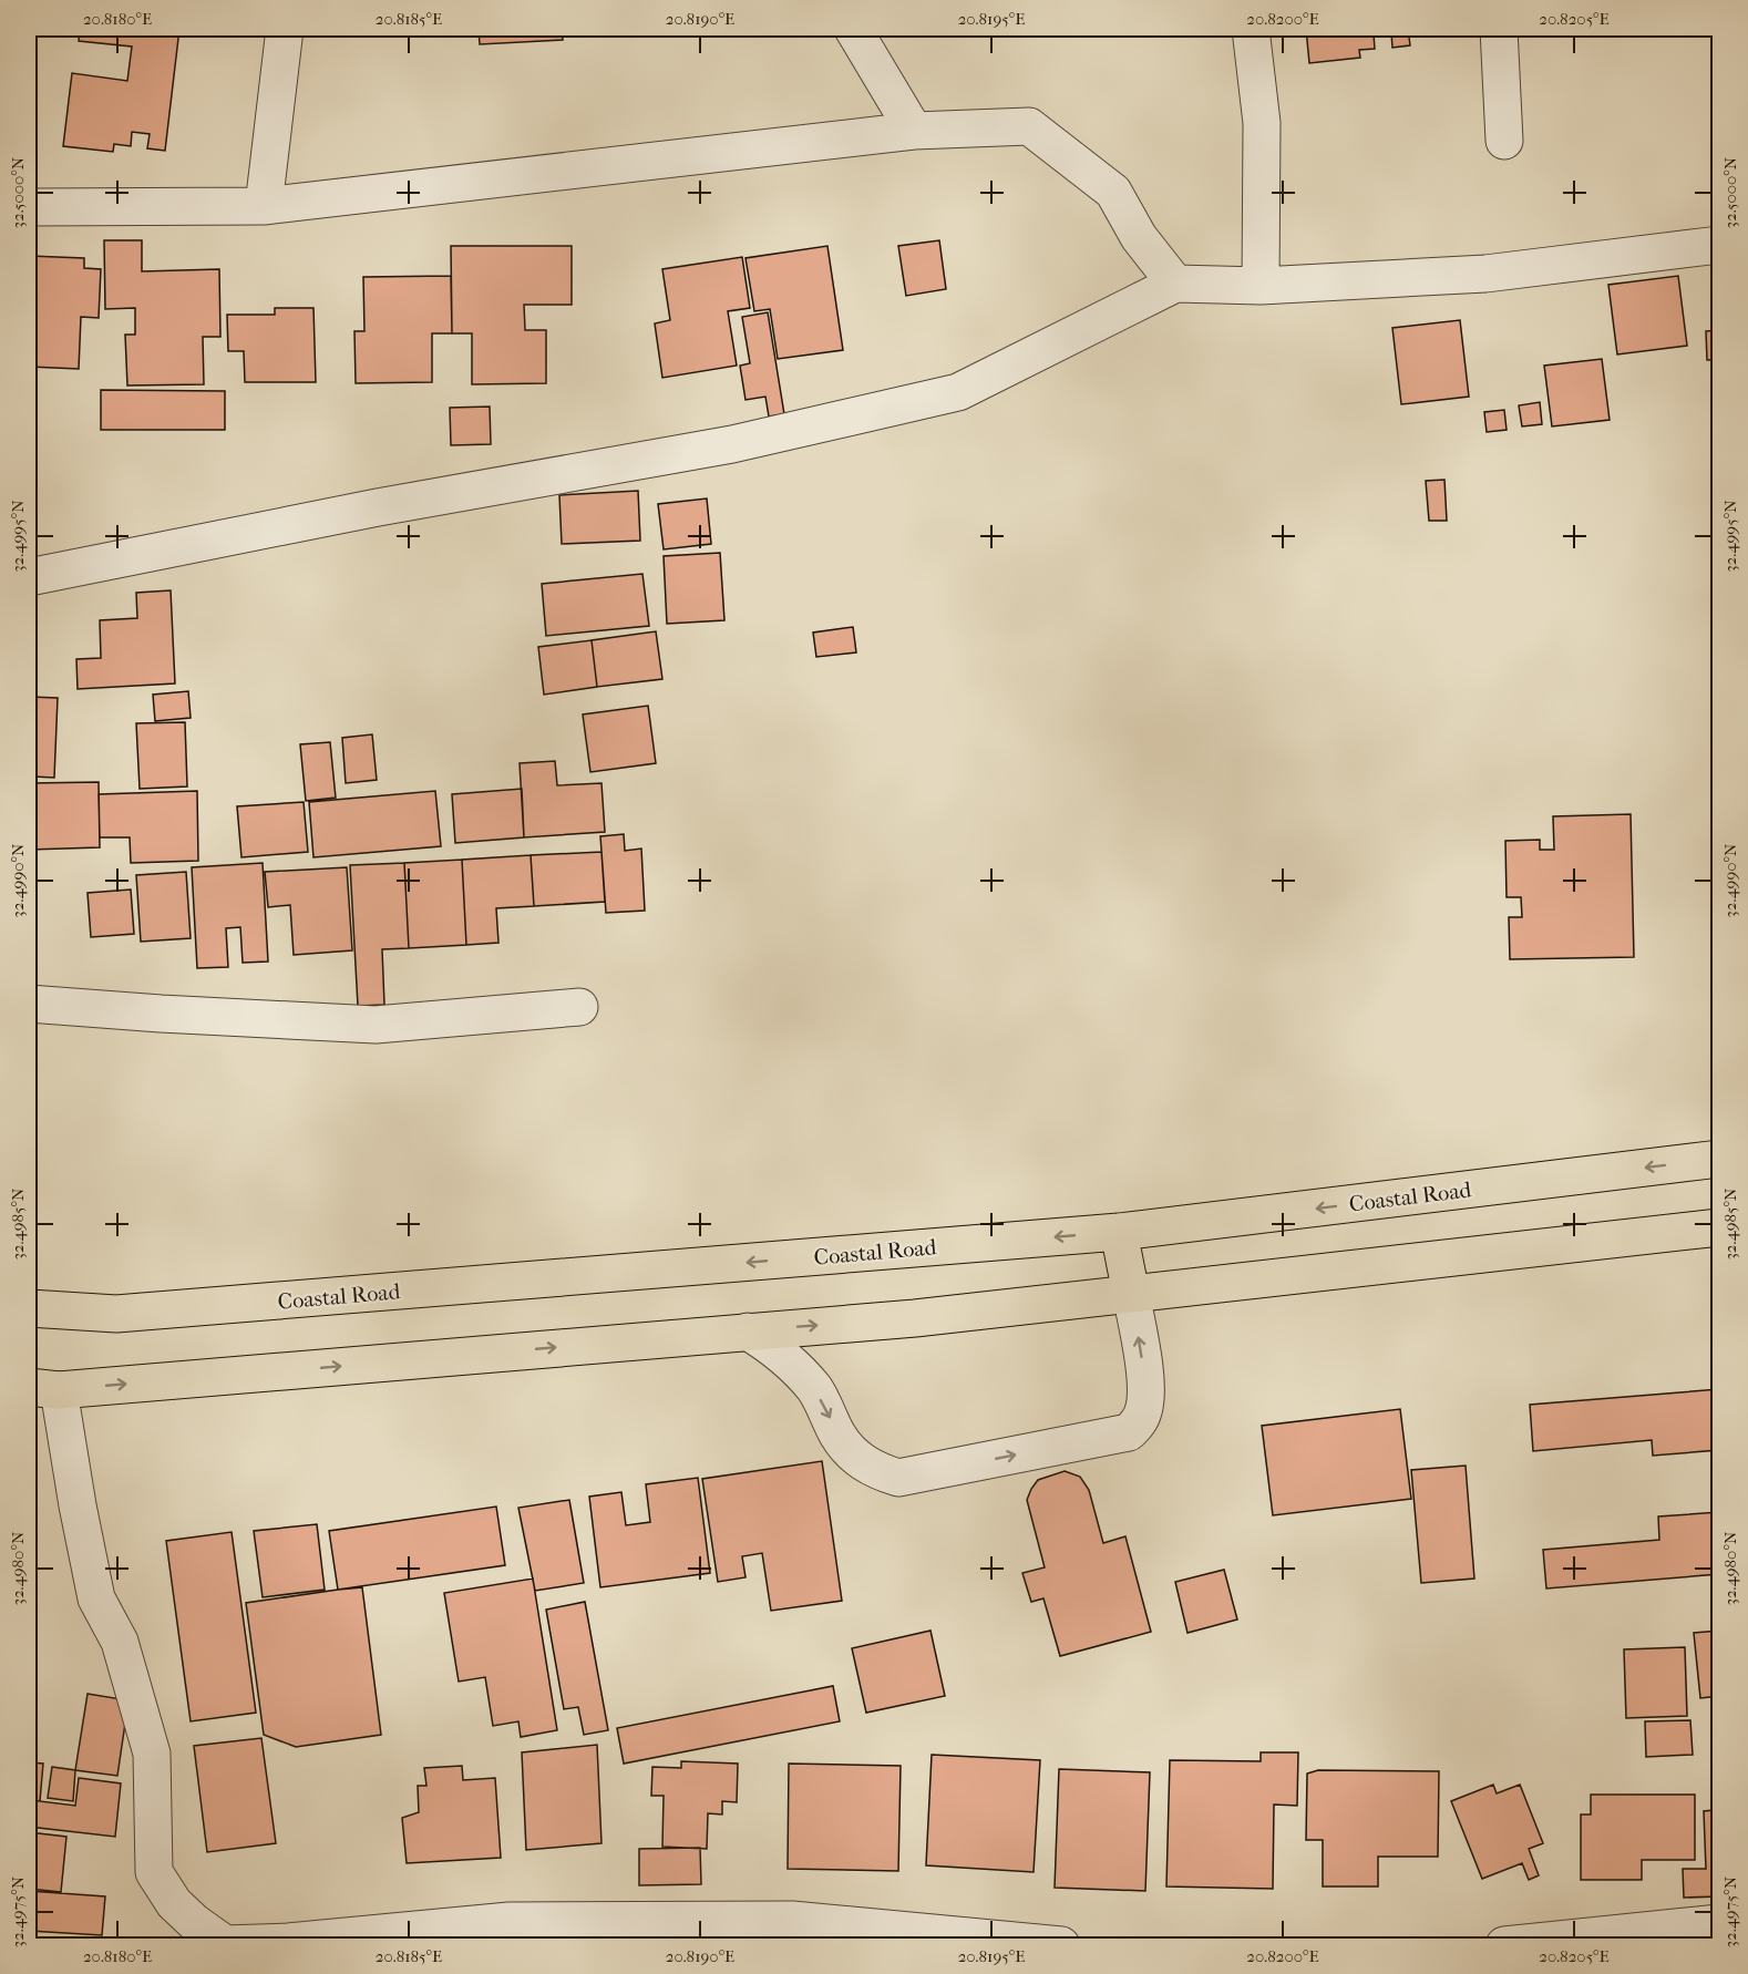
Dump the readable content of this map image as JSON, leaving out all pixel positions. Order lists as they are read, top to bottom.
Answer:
{
  "streets": {
    "highway": ["Coastal Road"]
  },
  "coordinates": [
    "20.8180°E",
    "20.8185°E",
    "20.8190°E",
    "20.8195°E",
    "20.8200°E",
    "20.8205°E",
    "32.5000°N",
    "32.4995°N",
    "32.4990°N",
    "32.4985°N",
    "32.4980°N",
    "32.4975°N"
  ]
}
